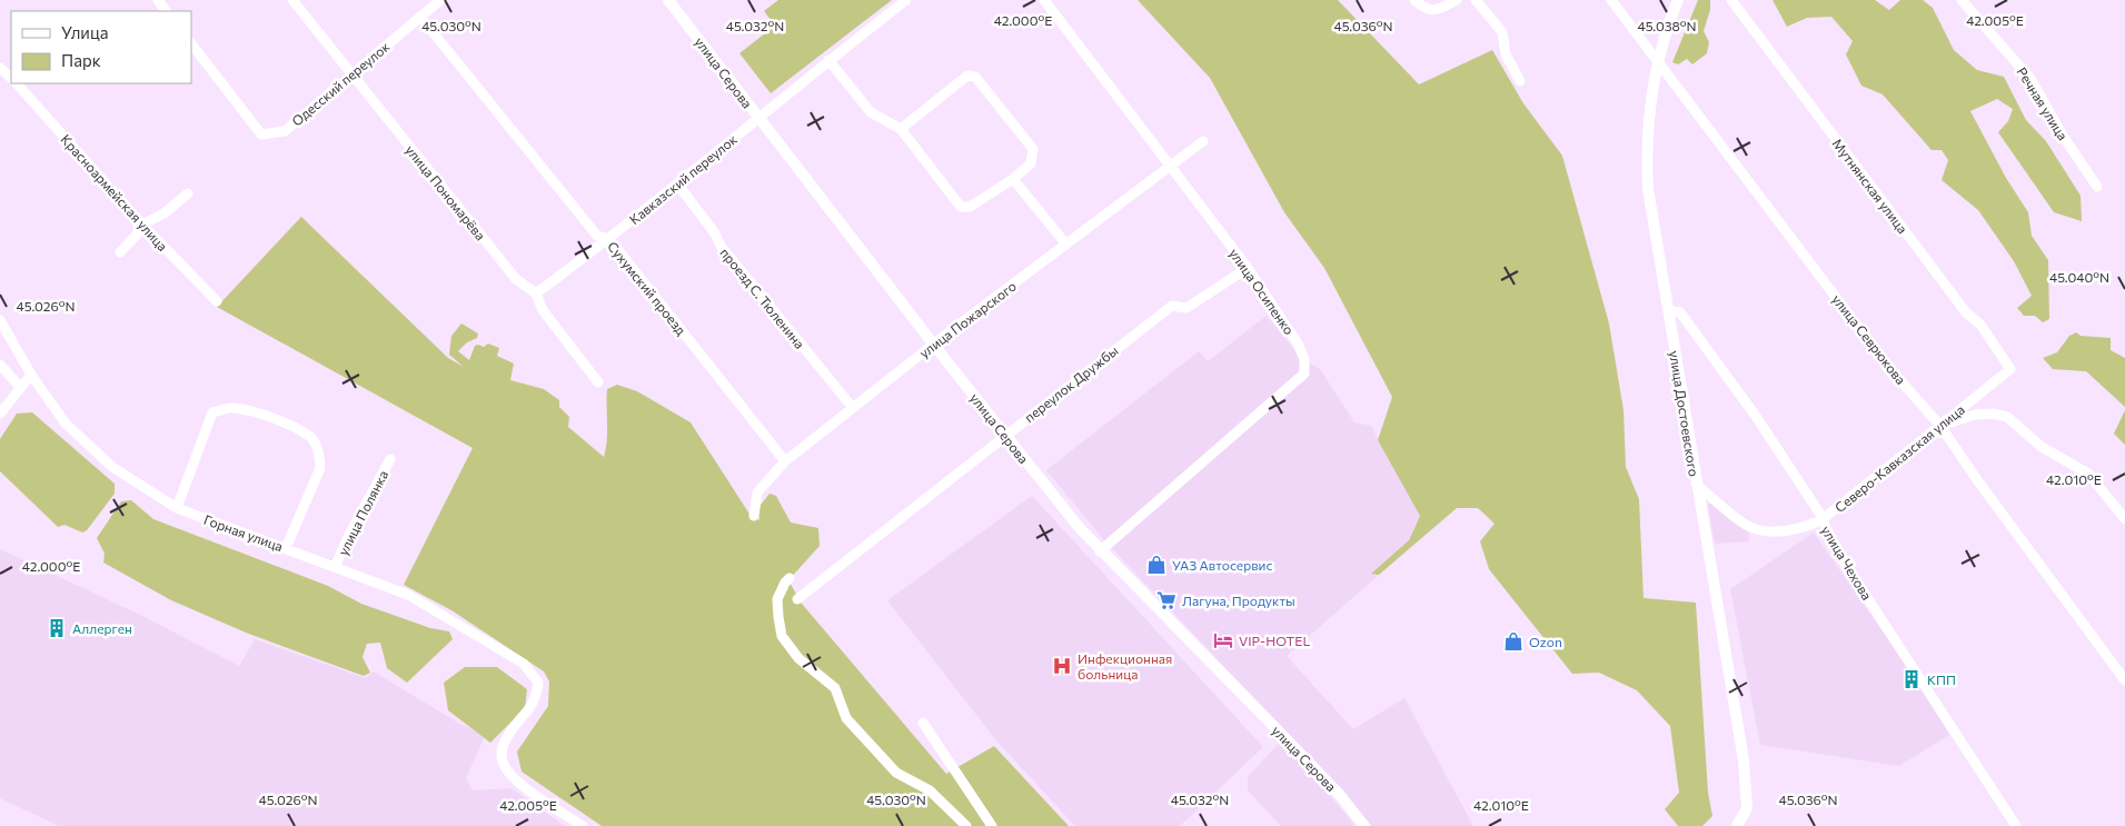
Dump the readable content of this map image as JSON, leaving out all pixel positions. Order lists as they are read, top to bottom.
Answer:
{
  "streets": {
    "main road": ["улица Серова", "улица Достоевского"],
    "street": [
      "Одесский переулок",
      "Речная улица",
      "Кавказский переулок",
      "Мутнянская улица",
      "Красноармейская улица",
      "улица Пономарёва",
      "Сухумский проезд",
      "улица Осипенко",
      "проезд С. Тюленина",
      "улица Пожарского",
      "улица Севрюкова",
      "переулок Дружбы",
      "Северо-Кавказская улица",
      "улица Полянка",
      "Горная улица",
      "улица Чехова"
    ]
  },
  "crossings": [
    ["улица Серова", "Кавказский переулок"],
    ["улица Серова", "улица Осипенко"],
    ["улица Серова", "улица Пожарского"],
    ["улица Серова", "переулок Дружбы"],
    ["Одесский переулок", "улица Пономарёва"],
    ["Одесский переулок", "Сухумский проезд"],
    ["Кавказский переулок", "улица Пономарёва"],
    ["Кавказский переулок", "Сухумский проезд"],
    ["Кавказский переулок", "проезд С. Тюленина"],
    ["Мутнянская улица", "Северо-Кавказская улица"],
    ["Сухумский проезд", "улица Пожарского"],
    ["улица Осипенко", "улица Пожарского"],
    ["улица Осипенко", "переулок Дружбы"],
    ["проезд С. Тюленина", "улица Пожарского"],
    ["улица Севрюкова", "улица Достоевского"],
    ["улица Севрюкова", "Северо-Кавказская улица"],
    ["улица Достоевского", "Северо-Кавказская улица"],
    ["улица Достоевского", "улица Чехова"],
    ["Северо-Кавказская улица", "улица Чехова"],
    ["улица Полянка", "Горная улица"]
  ],
  "places": {
    "shop": ["УАЗ Автосервис", "Ozon"],
    "supermarket": ["Лагуна, Продукты"],
    "building": ["Аллерген", "КПП"],
    "hotel": ["VIP-HOTEL"],
    "hospital": ["Инфекционная больница"]
  },
  "legend": ["Улица", "Парк"],
  "coordinates": [
    "42.000°E",
    "42.005°E",
    "45.030°N",
    "45.032°N",
    "45.036°N",
    "45.038°N",
    "45.040°N",
    "45.026°N",
    "42.010°E"
  ]
}
